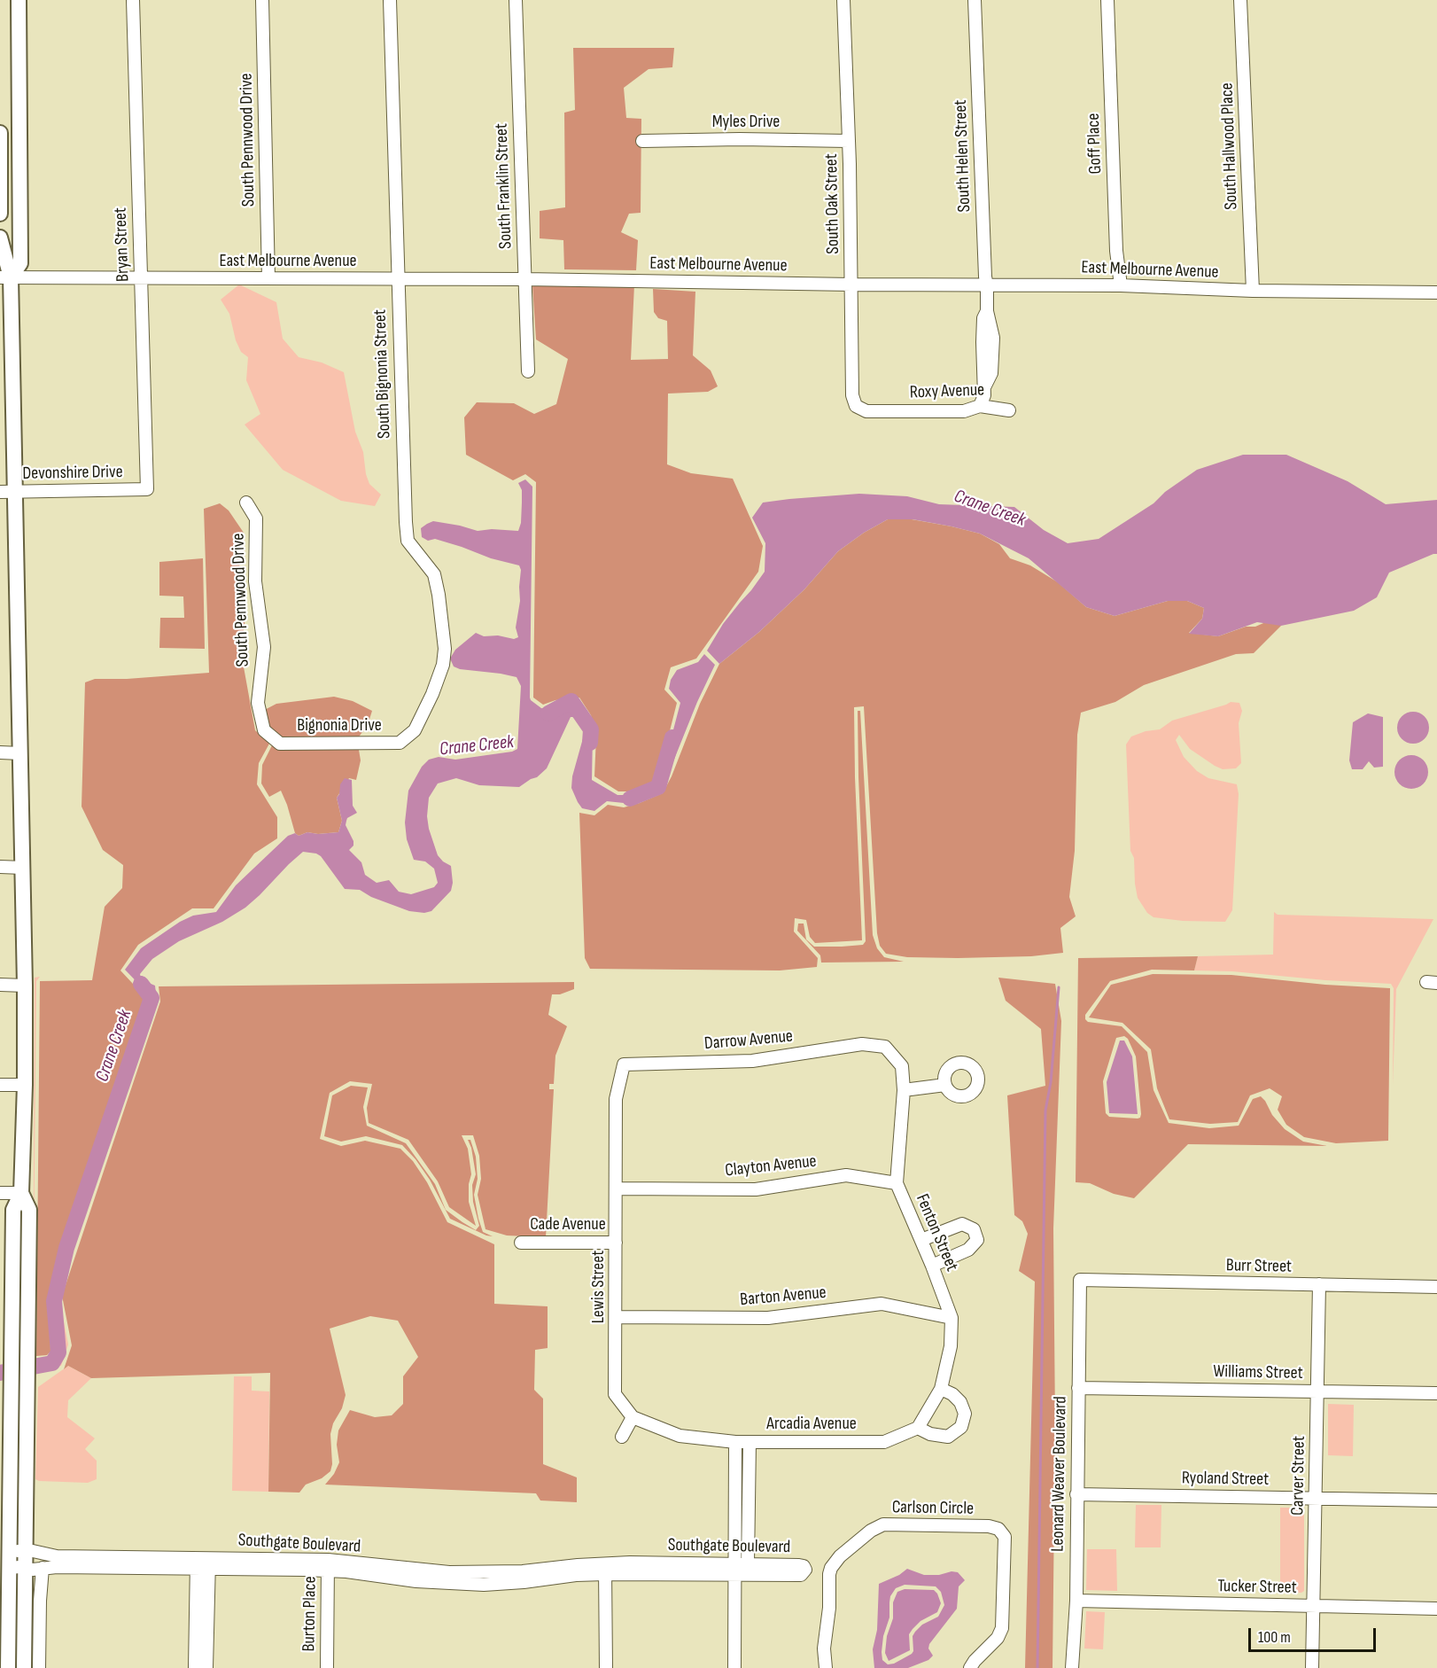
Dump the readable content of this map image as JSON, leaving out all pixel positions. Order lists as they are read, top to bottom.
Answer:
{
  "streets": {
    "street": [
      "Myles Drive",
      "South Pennwood Drive",
      "Goff Place",
      "South Hallwood Place",
      "South Helen Street",
      "South Franklin Street",
      "South Oak Street",
      "Bryan Street",
      "East Melbourne Avenue",
      "South Bignonia Street",
      "Roxy Avenue",
      "Devonshire Drive",
      "Bignonia Drive",
      "Darrow Avenue",
      "Clayton Avenue",
      "Cade Avenue",
      "Fenton Street",
      "Burr Street",
      "Lewis Street",
      "Barton Avenue",
      "Williams Street",
      "Arcadia Avenue",
      "Leonard Weaver Boulevard",
      "Carver Street",
      "Ryoland Street",
      "Carlson Circle",
      "Southgate Boulevard",
      "Tucker Street",
      "Burton Place"
    ]
  },
  "crossings": [
    ["Myles Drive", "South Oak Street"],
    ["South Pennwood Drive", "East Melbourne Avenue"],
    ["South Pennwood Drive", "Bignonia Drive"],
    ["Goff Place", "East Melbourne Avenue"],
    ["South Hallwood Place", "East Melbourne Avenue"],
    ["South Helen Street", "East Melbourne Avenue"],
    ["South Helen Street", "Roxy Avenue"],
    ["South Franklin Street", "East Melbourne Avenue"],
    ["South Oak Street", "East Melbourne Avenue"],
    ["South Oak Street", "Roxy Avenue"],
    ["Bryan Street", "East Melbourne Avenue"],
    ["Bryan Street", "Devonshire Drive"],
    ["East Melbourne Avenue", "South Bignonia Street"],
    ["South Bignonia Street", "Bignonia Drive"],
    ["Darrow Avenue", "Fenton Street"],
    ["Darrow Avenue", "Lewis Street"],
    ["Clayton Avenue", "Fenton Street"],
    ["Clayton Avenue", "Lewis Street"],
    ["Cade Avenue", "Lewis Street"],
    ["Fenton Street", "Barton Avenue"],
    ["Fenton Street", "Arcadia Avenue"],
    ["Burr Street", "Leonard Weaver Boulevard"],
    ["Burr Street", "Carver Street"],
    ["Lewis Street", "Barton Avenue"],
    ["Lewis Street", "Arcadia Avenue"],
    ["Williams Street", "Leonard Weaver Boulevard"],
    ["Williams Street", "Carver Street"],
    ["Leonard Weaver Boulevard", "Ryoland Street"],
    ["Leonard Weaver Boulevard", "Tucker Street"],
    ["Carver Street", "Ryoland Street"],
    ["Carver Street", "Tucker Street"],
    ["Southgate Boulevard", "Burton Place"]
  ],
  "water": ["Crane Creek"],
  "scale_bar": "100 m"
}
